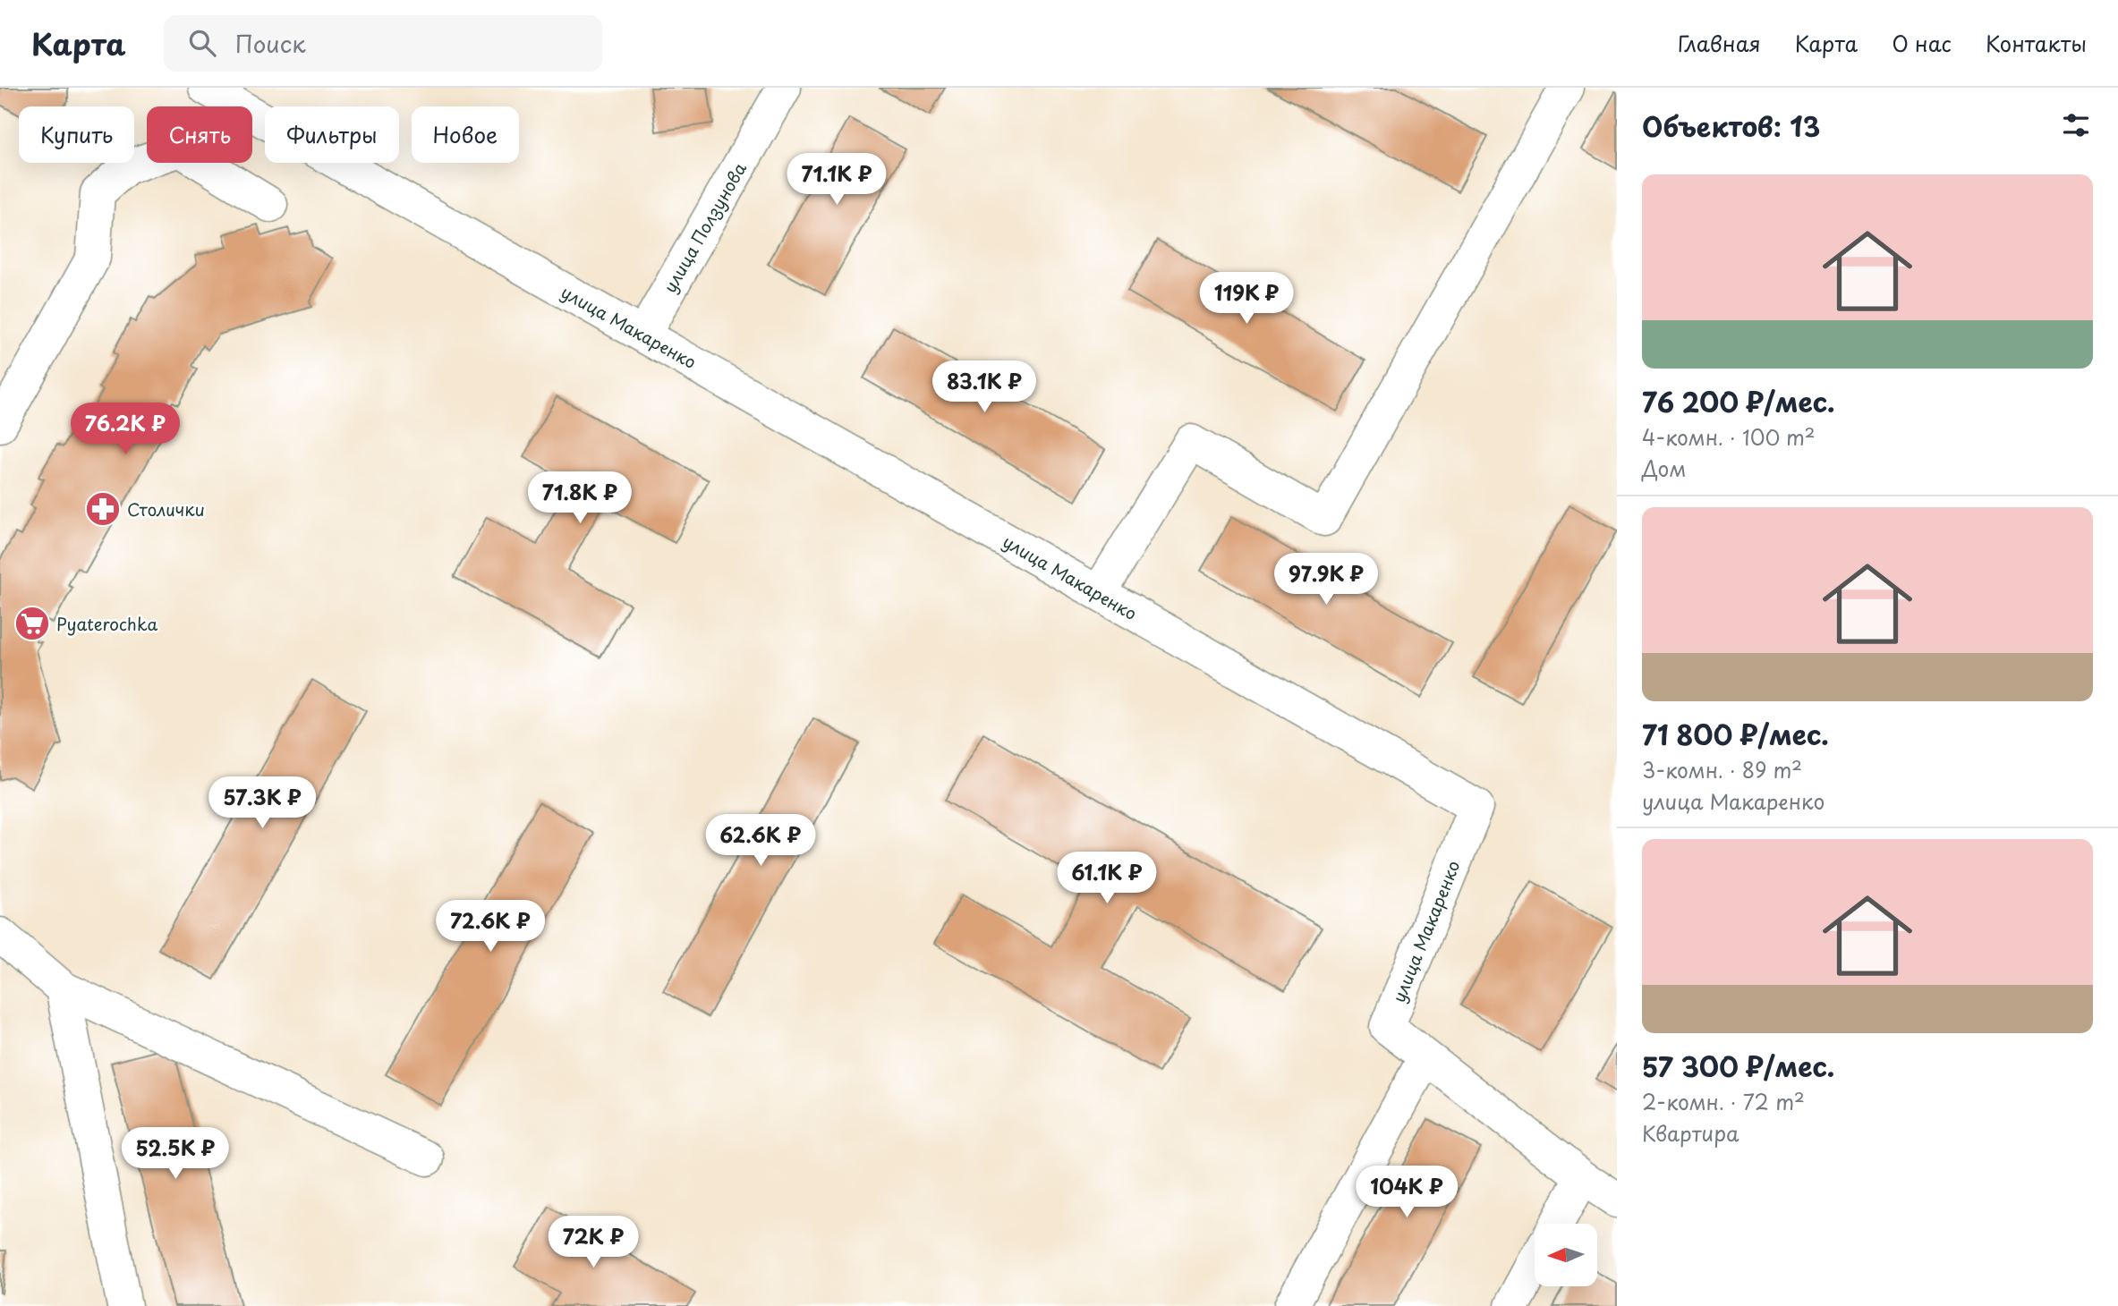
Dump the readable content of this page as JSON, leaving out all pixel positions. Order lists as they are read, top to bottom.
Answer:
{
  "streets": {
    "street": ["улица Ползунова", "улица Макаренко"]
  },
  "crossings": [
    ["улица Ползунова", "улица Макаренко"]
  ],
  "places": {
    "pharmacy": ["Столички"],
    "supermarket": ["Pyaterochka"]
  },
  "north": "left",
  "page": {
    "header": "Карта",
    "search": "Поиск",
    "nav": [
      "Главная",
      "Карта",
      "О нас",
      "Контакты"
    ],
    "heading": "Объектов: 13",
    "chip": [
      "Купить",
      "Снять",
      "Фильтры",
      "Новое"
    ],
    "price": [
      "71.1K ₽",
      "119K ₽",
      "83.1K ₽",
      "76.2K ₽",
      "71.8K ₽",
      "97.9K ₽",
      "57.3K ₽",
      "62.6K ₽",
      "61.1K ₽",
      "72.6K ₽",
      "52.5K ₽",
      "104K ₽",
      "72K ₽"
    ],
    "list": [
      {
        "name": "76 200 ₽/мес.",
        "note": "4-комн. · 100 m² · Дом"
      },
      {
        "name": "71 800 ₽/мес.",
        "note": "3-комн. · 89 m² · улица Макаренко"
      },
      {
        "name": "57 300 ₽/мес.",
        "note": "2-комн. · 72 m² · Квартира"
      }
    ]
  }
}
